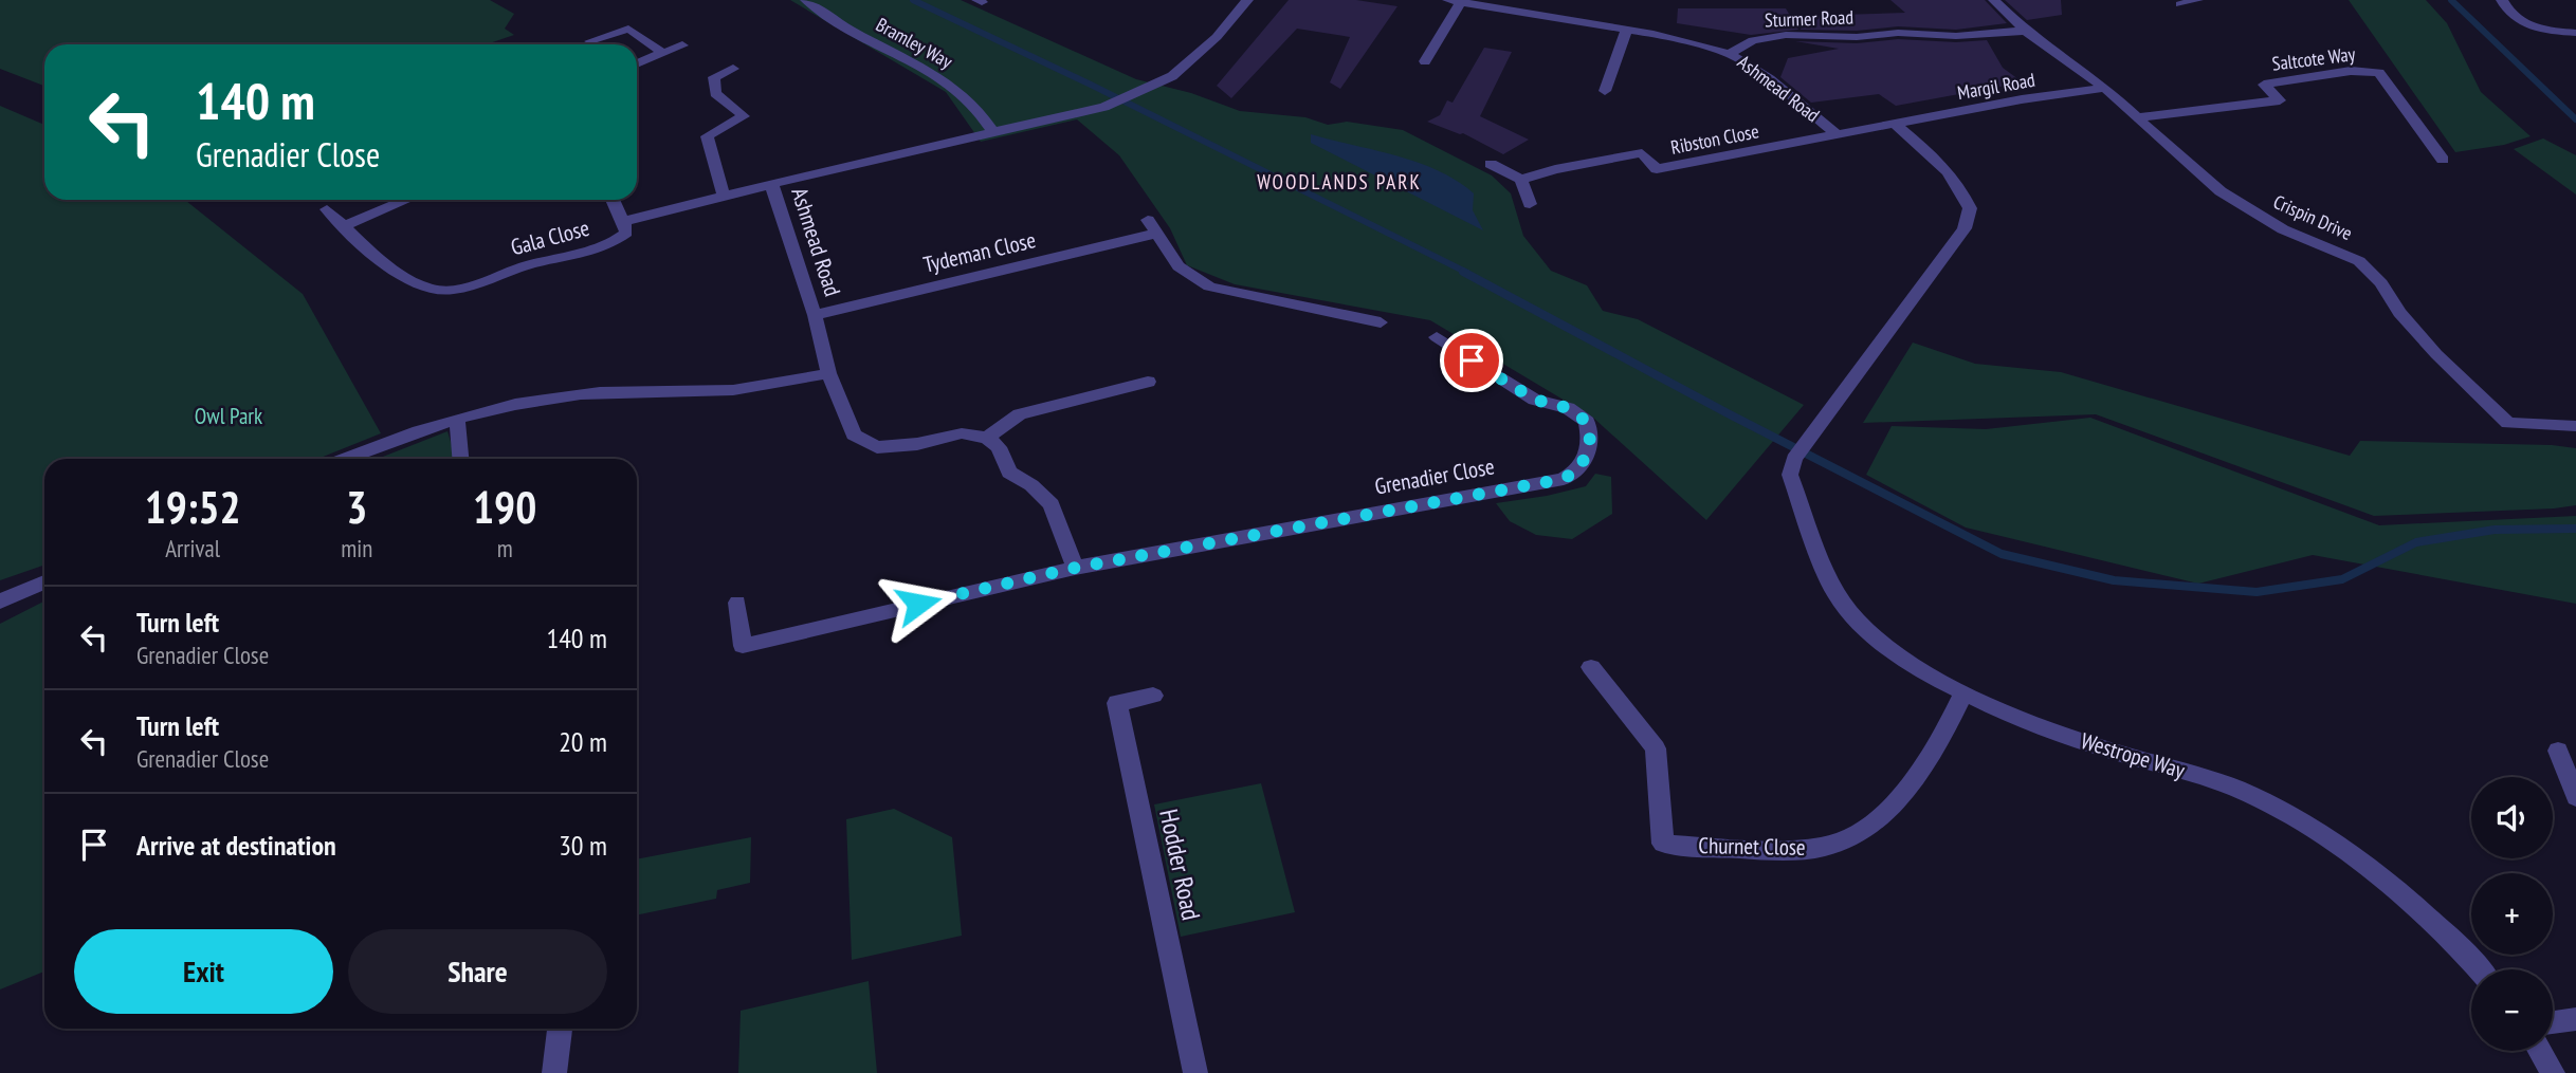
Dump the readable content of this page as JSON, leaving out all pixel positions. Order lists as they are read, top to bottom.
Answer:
{
  "streets": {
    "street": [
      "Sturmer Road",
      "Bramley Way",
      "Saltcote Way",
      "Margil Road",
      "Ashmead Road",
      "Ribston Close",
      "Crispin Drive",
      "Gala Close",
      "Tydeman Close",
      "Grenadier Close",
      "Westrope Way",
      "Churnet Close",
      "Hodder Road"
    ]
  },
  "crossings": [
    ["Sturmer Road", "Ashmead Road"],
    ["Sturmer Road", "Crispin Drive"],
    ["Bramley Way", "Ashmead Road"],
    ["Saltcote Way", "Crispin Drive"],
    ["Margil Road", "Ashmead Road"],
    ["Margil Road", "Crispin Drive"],
    ["Margil Road", "Westrope Way"],
    ["Ashmead Road", "Ribston Close"],
    ["Ashmead Road", "Tydeman Close"],
    ["Ashmead Road", "Westrope Way"],
    ["Westrope Way", "Churnet Close"]
  ],
  "districts": ["WOODLANDS PARK"],
  "parks": ["Owl Park"],
  "page": {
    "turn": ["140 m", "Grenadier Close"],
    "eta": [
      "19:52",
      "Arrival",
      "3",
      "min",
      "190",
      "m"
    ],
    "list": [
      {
        "name": "Turn left",
        "note": "Grenadier Close",
        "value": "140 m"
      },
      {
        "name": "Turn left",
        "note": "Grenadier Close",
        "value": "20 m"
      },
      {
        "name": "Arrive at destination",
        "value": "30 m"
      }
    ],
    "map_buttons": ["+", "−"],
    "buttons": ["Exit", "Share"]
  }
}
